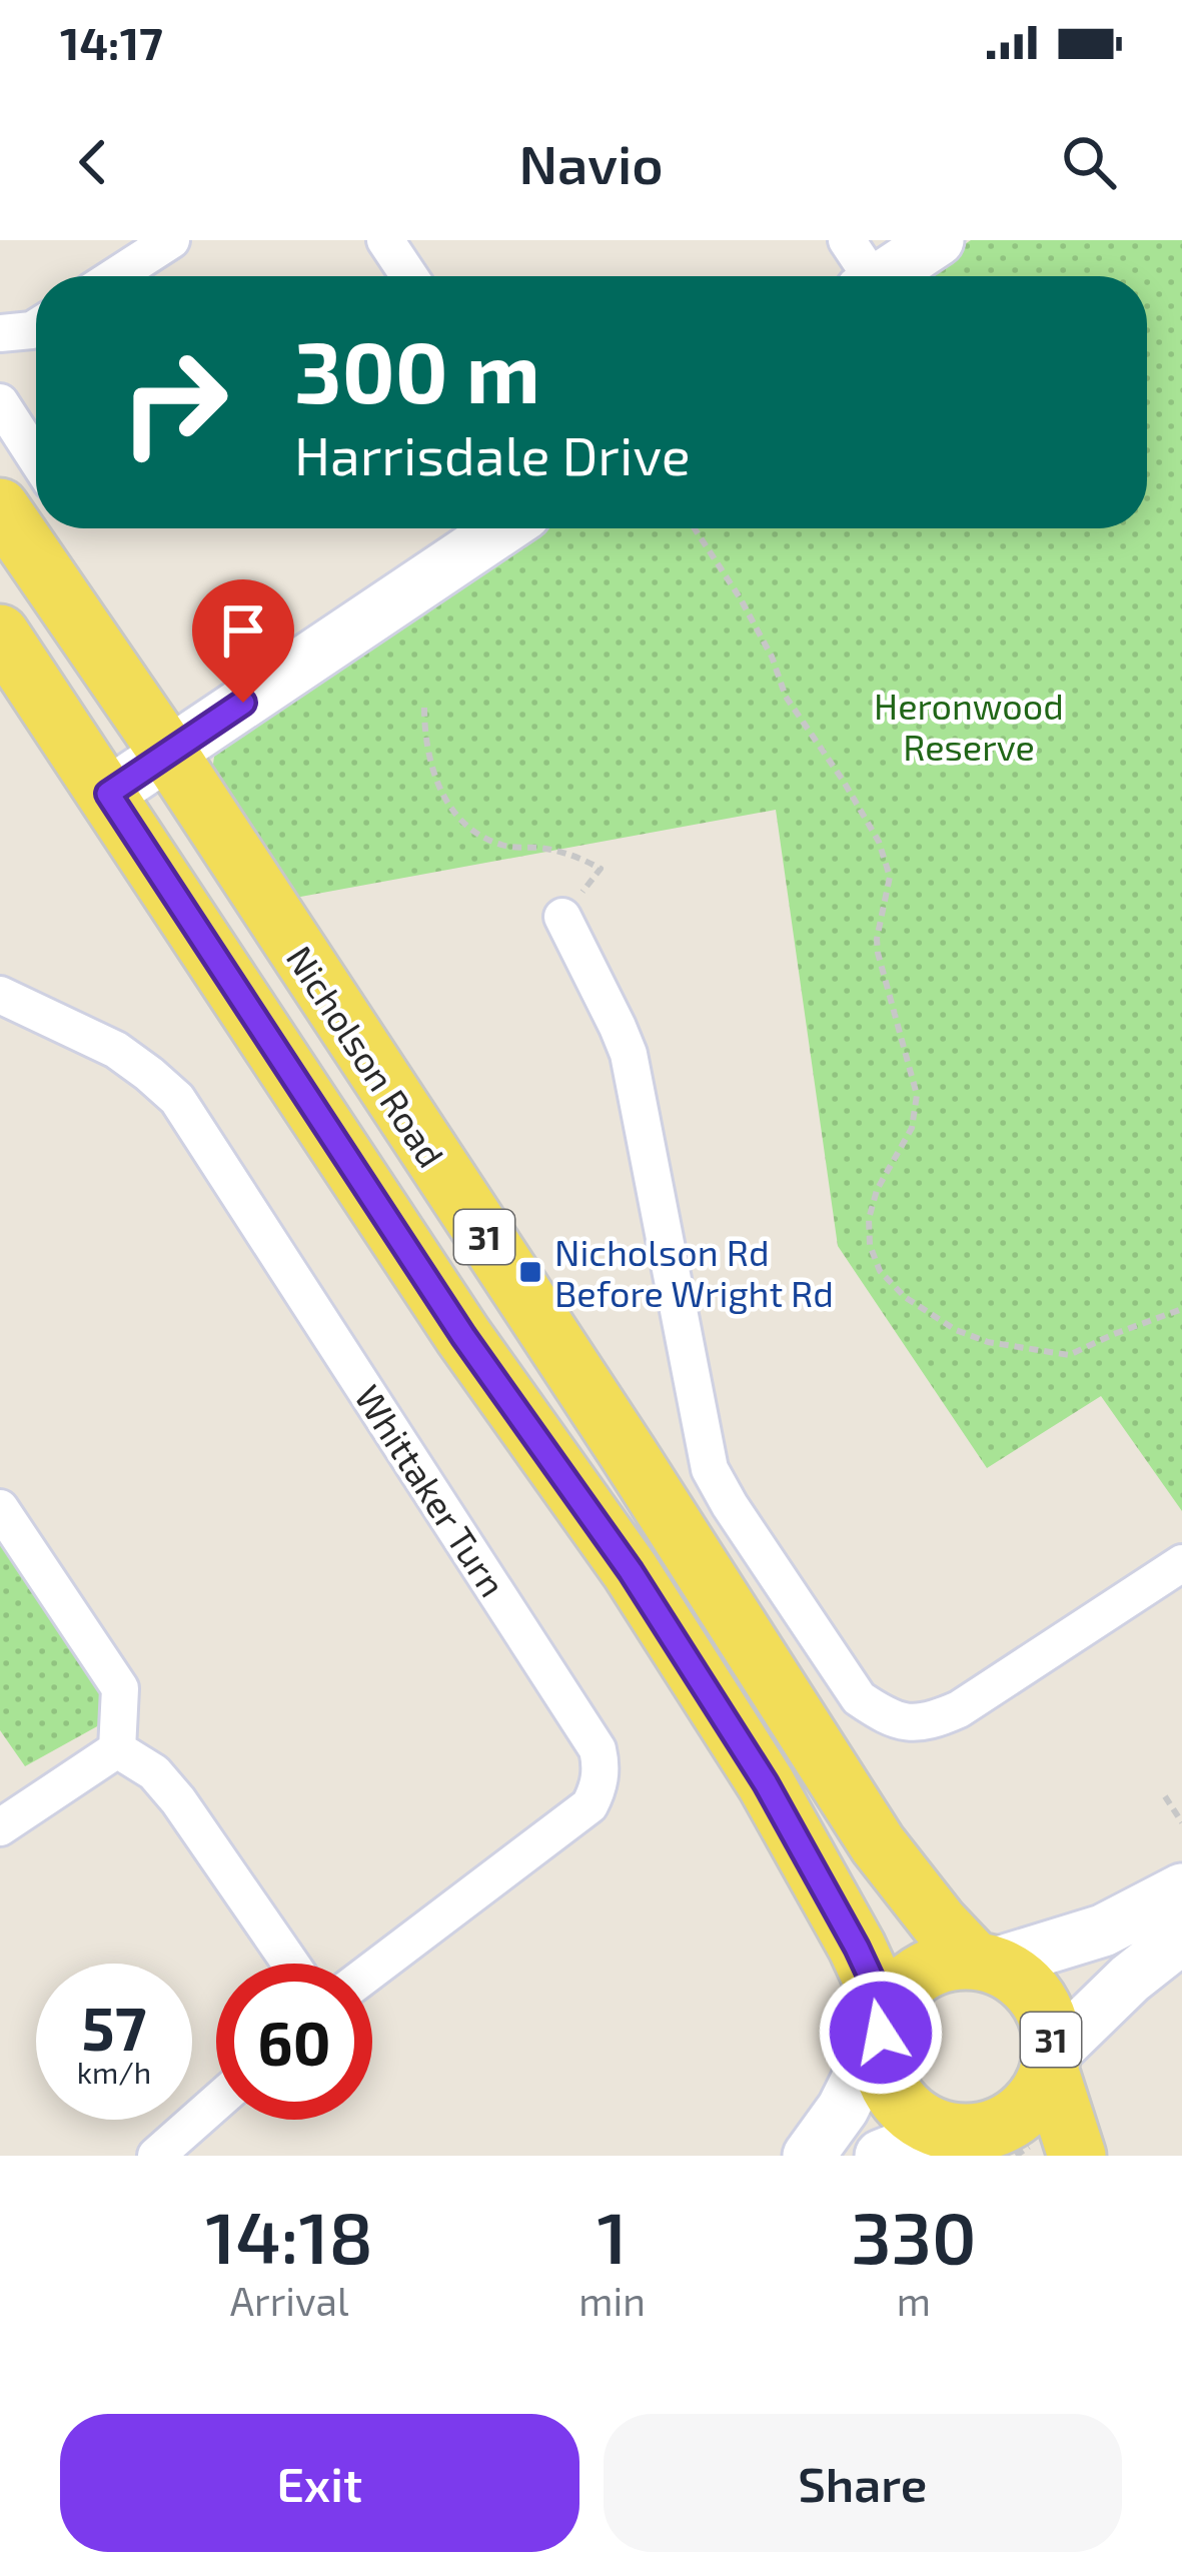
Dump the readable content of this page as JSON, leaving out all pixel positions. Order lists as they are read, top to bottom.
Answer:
{
  "streets": {
    "main road": ["Nicholson Road", "31"],
    "street": ["Whittaker Turn"]
  },
  "crossings": [
    ["Nicholson Road", "31"]
  ],
  "parks": ["Heronwood Reserve"],
  "places": {
    "transit": ["Nicholson Rd Before Wright Rd"]
  },
  "page": {
    "status": "14:17",
    "header": "Navio",
    "turn": ["300 m", "Harrisdale Drive"],
    "speed": "57 km/h",
    "limit": "60",
    "eta": [
      "14:18",
      "Arrival",
      "1",
      "min",
      "330",
      "m"
    ],
    "buttons": ["Exit", "Share"]
  }
}
